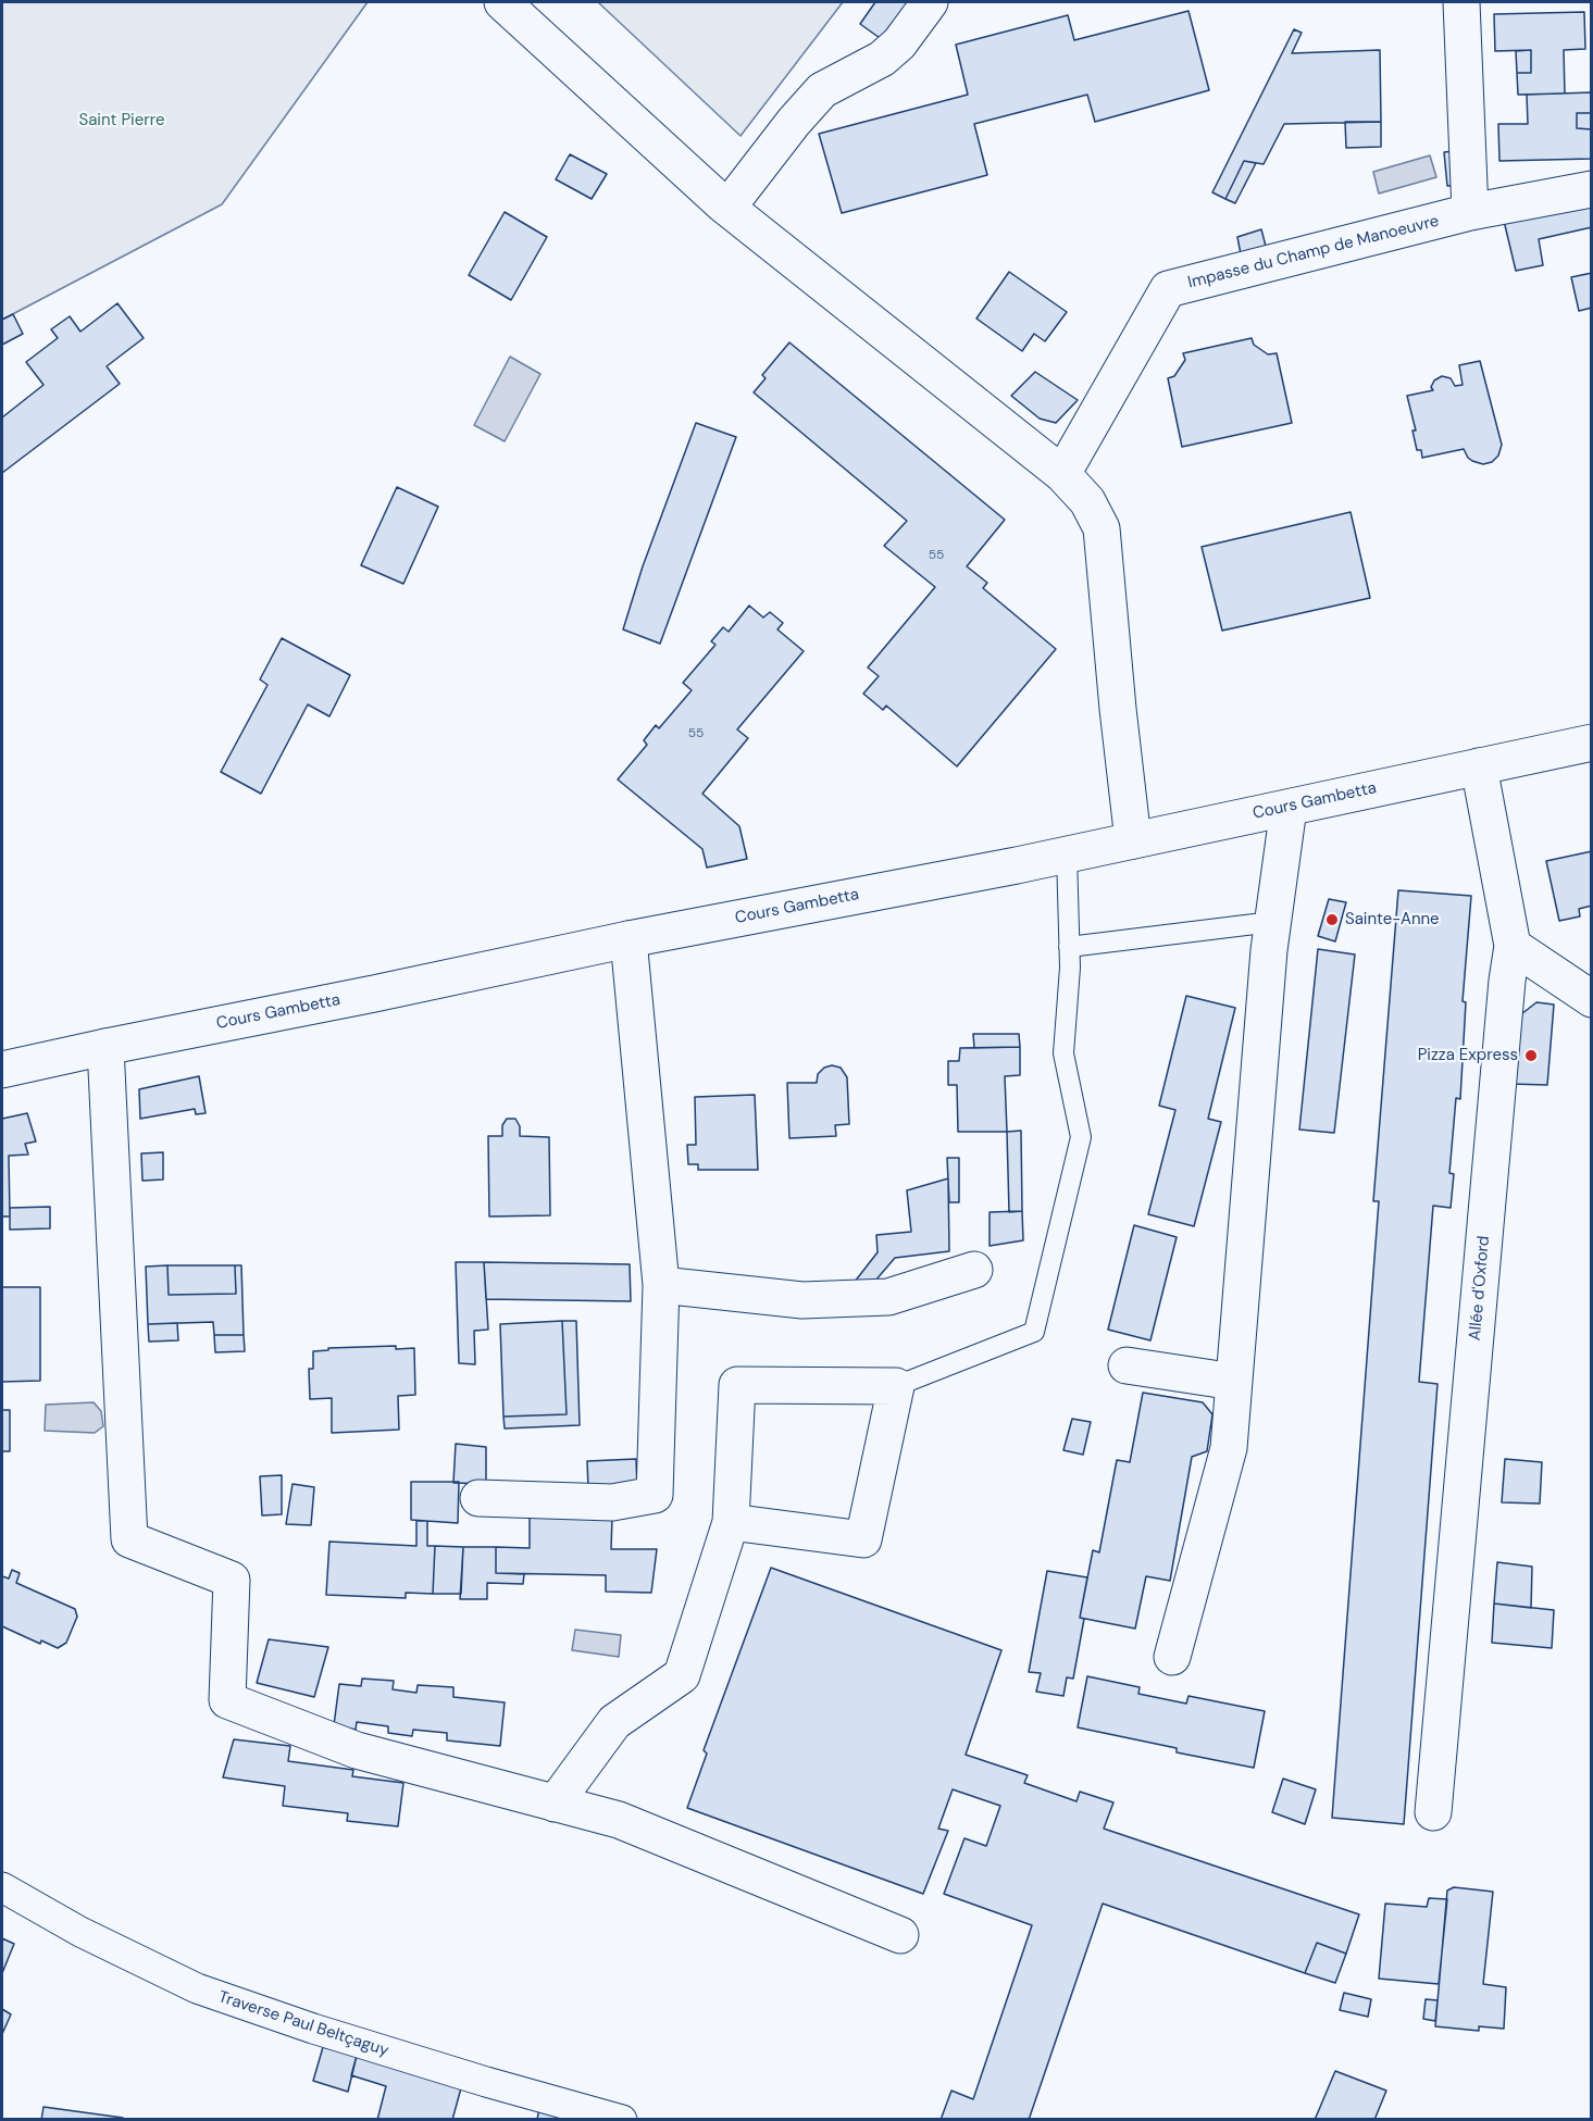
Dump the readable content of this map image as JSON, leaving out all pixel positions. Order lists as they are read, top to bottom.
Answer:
{
  "streets": {
    "street": [
      "Impasse du Champ de Manoeuvre",
      "Cours Gambetta",
      "Allée d'Oxford",
      "Traverse Paul Beltçaguy"
    ]
  },
  "crossings": [
    ["Cours Gambetta", "Allée d'Oxford"]
  ],
  "parks": ["Saint Pierre"],
  "places": ["Sainte-Anne", "Pizza Express"],
  "house_numbers": ["55", "55"]
}
